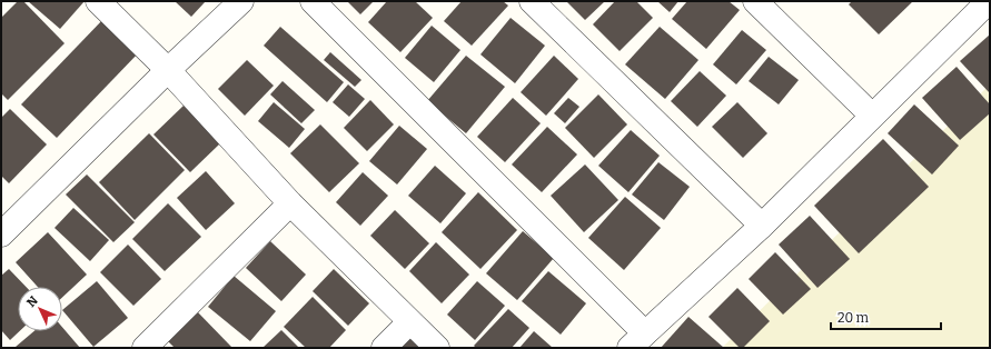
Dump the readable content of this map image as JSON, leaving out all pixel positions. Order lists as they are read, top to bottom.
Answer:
{
  "scale_bar": "20 m",
  "north": "top left"
}
